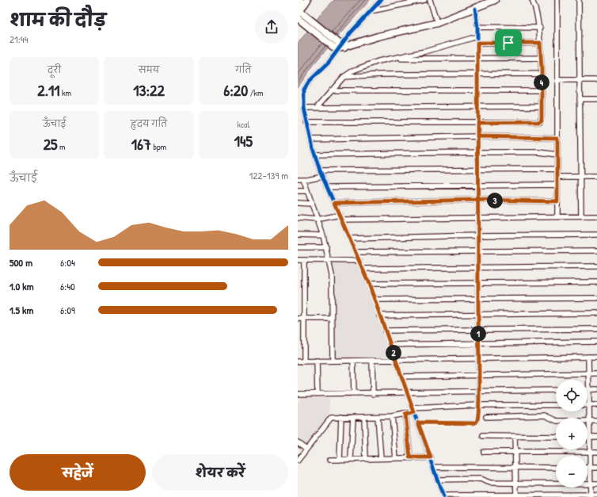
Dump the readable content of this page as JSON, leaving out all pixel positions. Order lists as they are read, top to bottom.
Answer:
{
  "page": {
    "heading": ["शाम की दौड़", "21:44"],
    "stats": [
      ["दूरी", "2.11 km"],
      ["समय", "13:22"],
      ["गति", "6:20 /km"],
      ["ऊँचाई", "25 m"],
      ["हृदय गति", "167 bpm"],
      ["kcal", "145"]
    ],
    "pins": [
      "4",
      "3",
      "1",
      "2"
    ],
    "chart": ["ऊँचाई", "122–139 m"],
    "list": [
      {
        "name": "500 m",
        "note": "6:04"
      },
      {
        "name": "1.0 km",
        "note": "6:40"
      },
      {
        "name": "1.5 km",
        "note": "6:09"
      }
    ],
    "map_buttons": ["+", "−"],
    "buttons": ["सहेजें", "शेयर करें"]
  }
}
